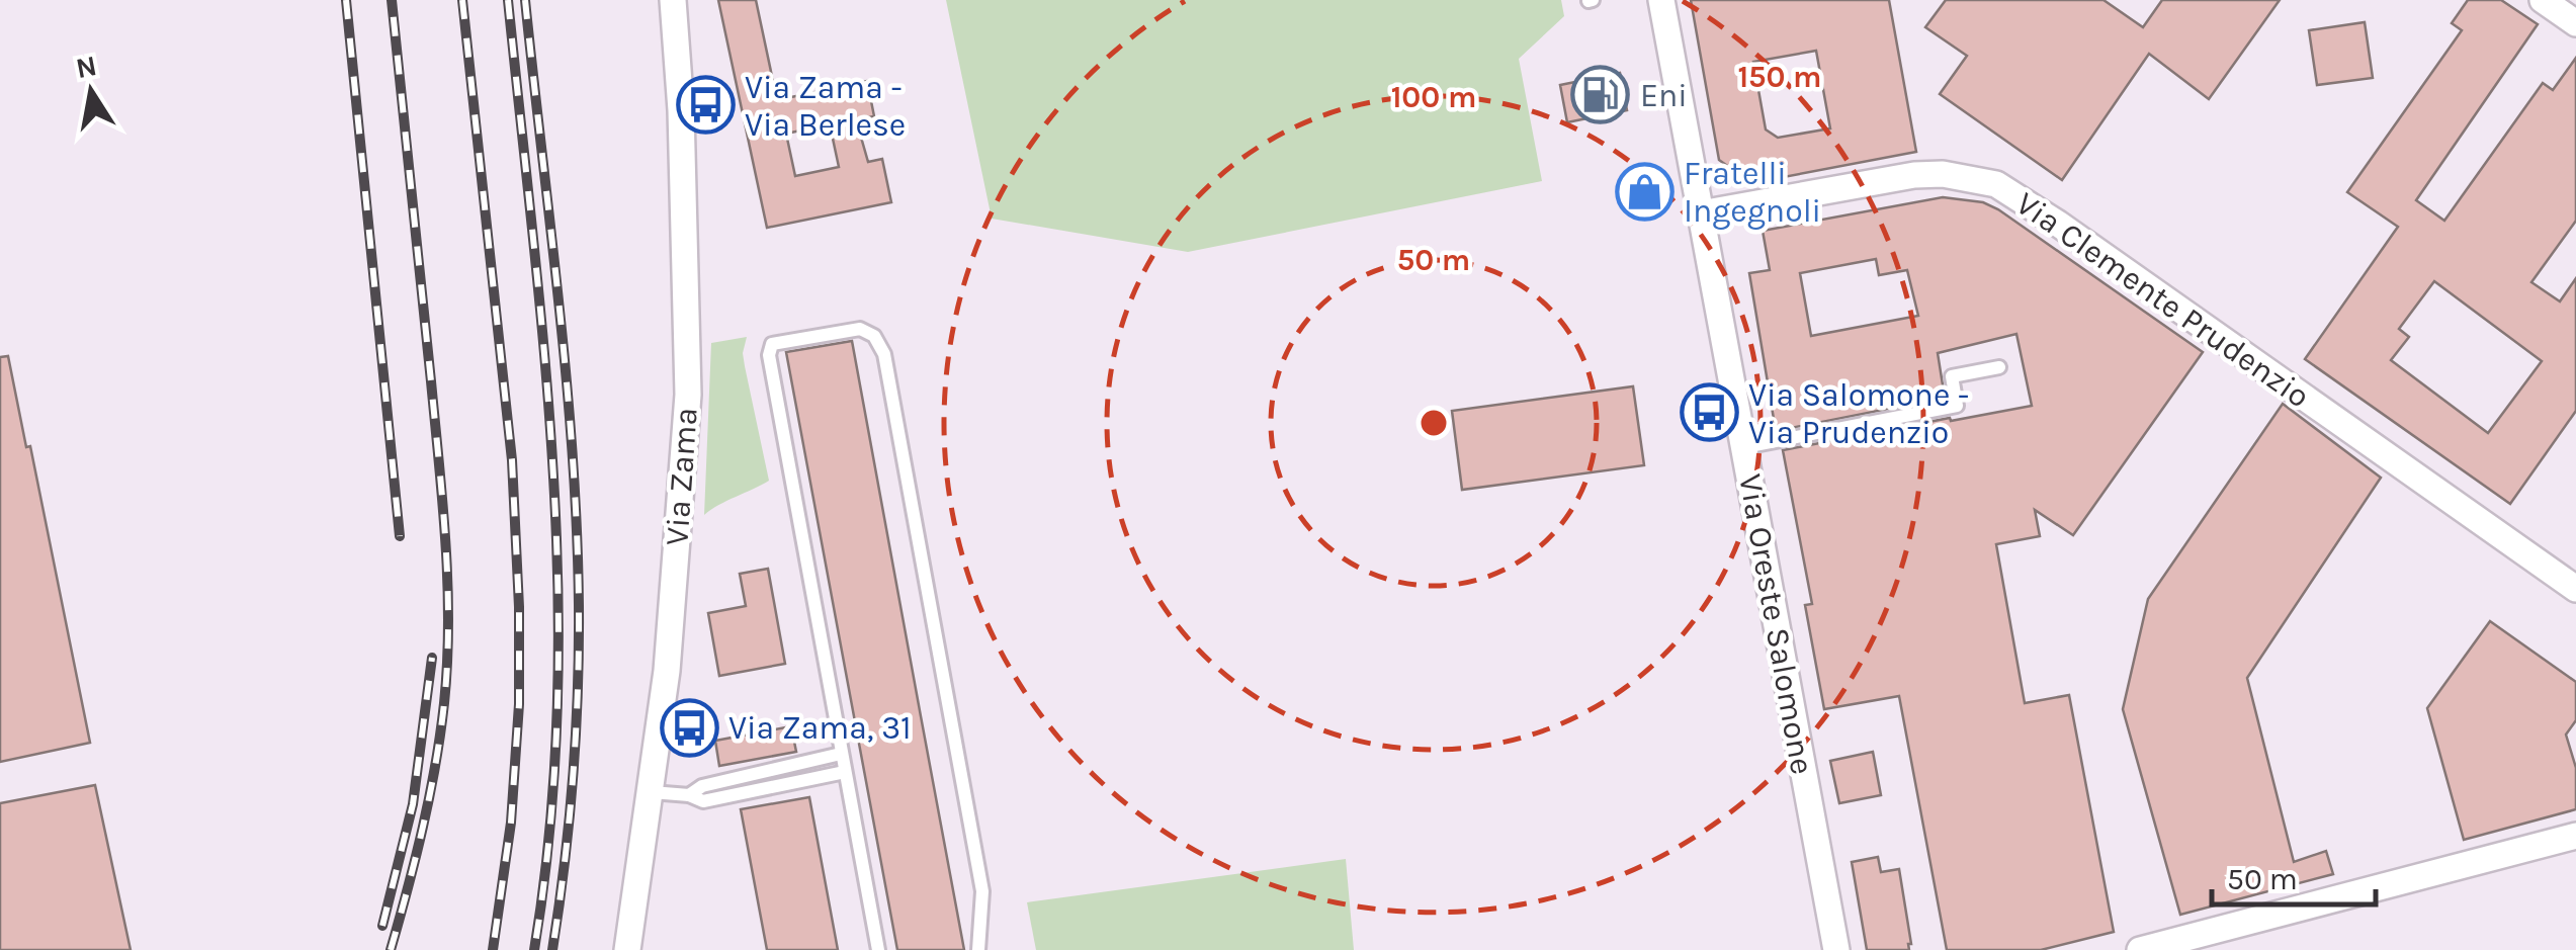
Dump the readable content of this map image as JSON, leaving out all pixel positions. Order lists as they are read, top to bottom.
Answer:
{
  "streets": {
    "street": ["Via Clemente Prudenzio", "Via Zama", "Via Oreste Salomone"]
  },
  "crossings": [
    ["Via Clemente Prudenzio", "Via Oreste Salomone"]
  ],
  "places": {
    "fuel station": ["Eni"],
    "bus stop": ["Via Zama - Via Berlese", "Via Salomone - Via Prudenzio", "Via Zama, 31"],
    "shop": ["Fratelli Ingegnoli"]
  },
  "scale_bar": "50 m",
  "north": "top",
  "rings": ["150 m", "100 m", "50 m"]
}
